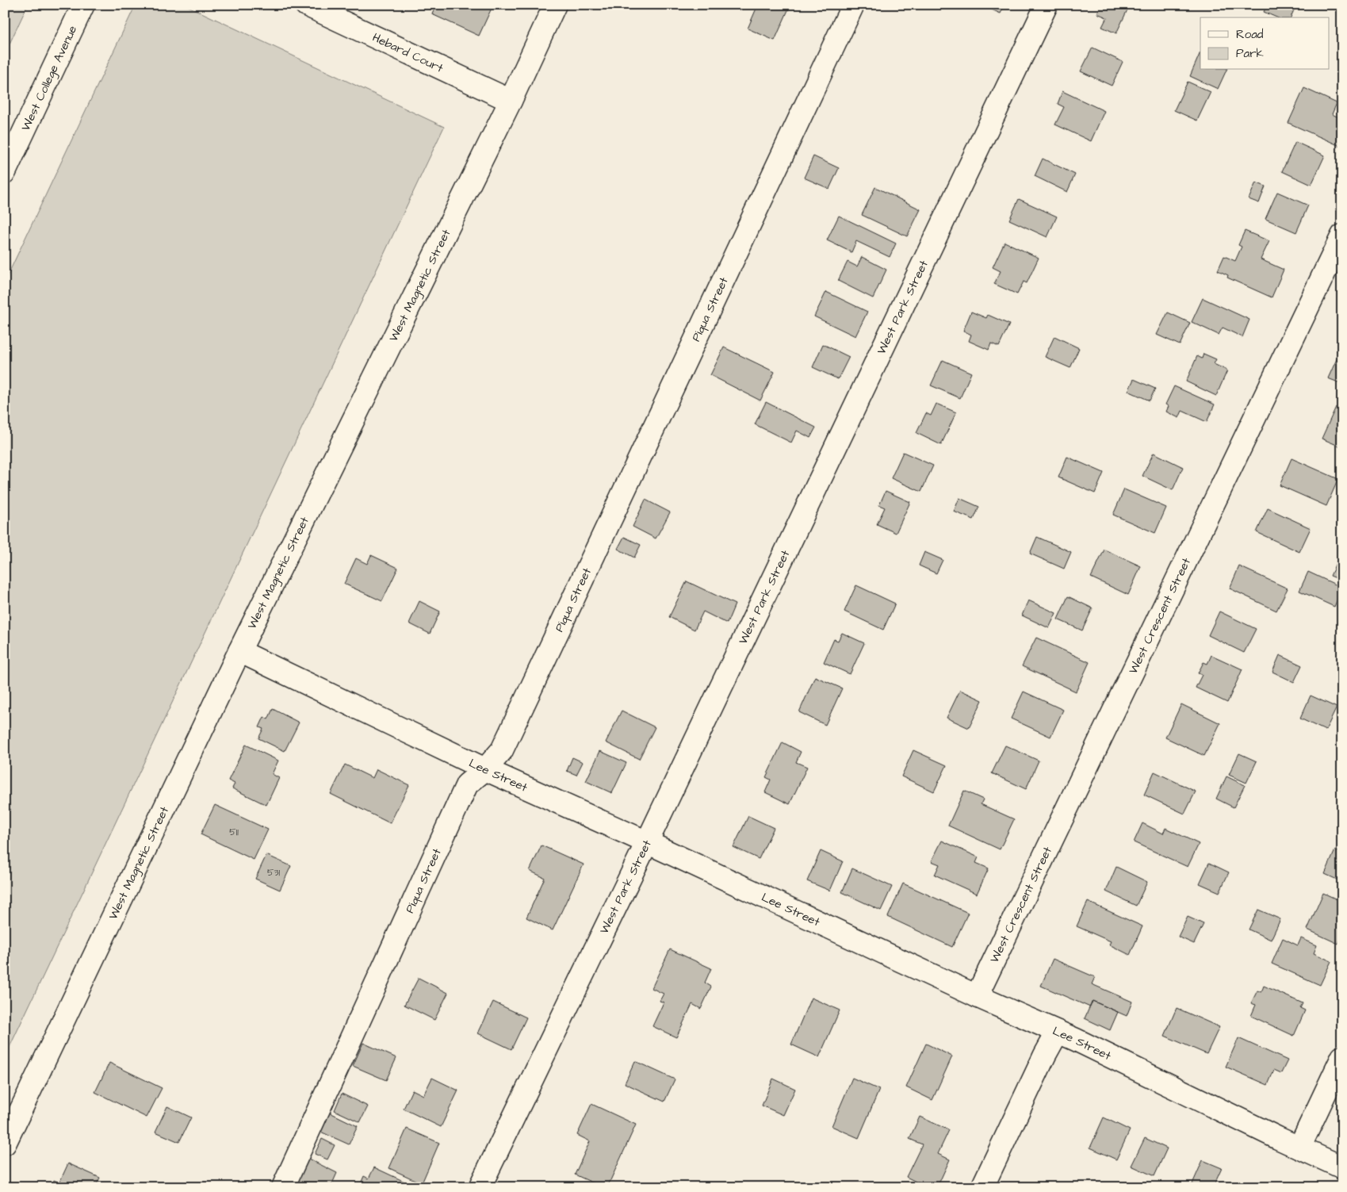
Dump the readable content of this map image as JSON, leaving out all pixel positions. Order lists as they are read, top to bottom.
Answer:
{
  "streets": {
    "street": [
      "Hebard Court",
      "West College Avenue",
      "West Magnetic Street",
      "West Park Street",
      "Piqua Street",
      "West Crescent Street",
      "Lee Street"
    ]
  },
  "crossings": [
    ["Hebard Court", "West Magnetic Street"],
    ["West Magnetic Street", "Lee Street"],
    ["West Park Street", "Lee Street"],
    ["Piqua Street", "Lee Street"],
    ["West Crescent Street", "Lee Street"]
  ],
  "house_numbers": ["511", "531"],
  "legend": ["Road", "Park"]
}
